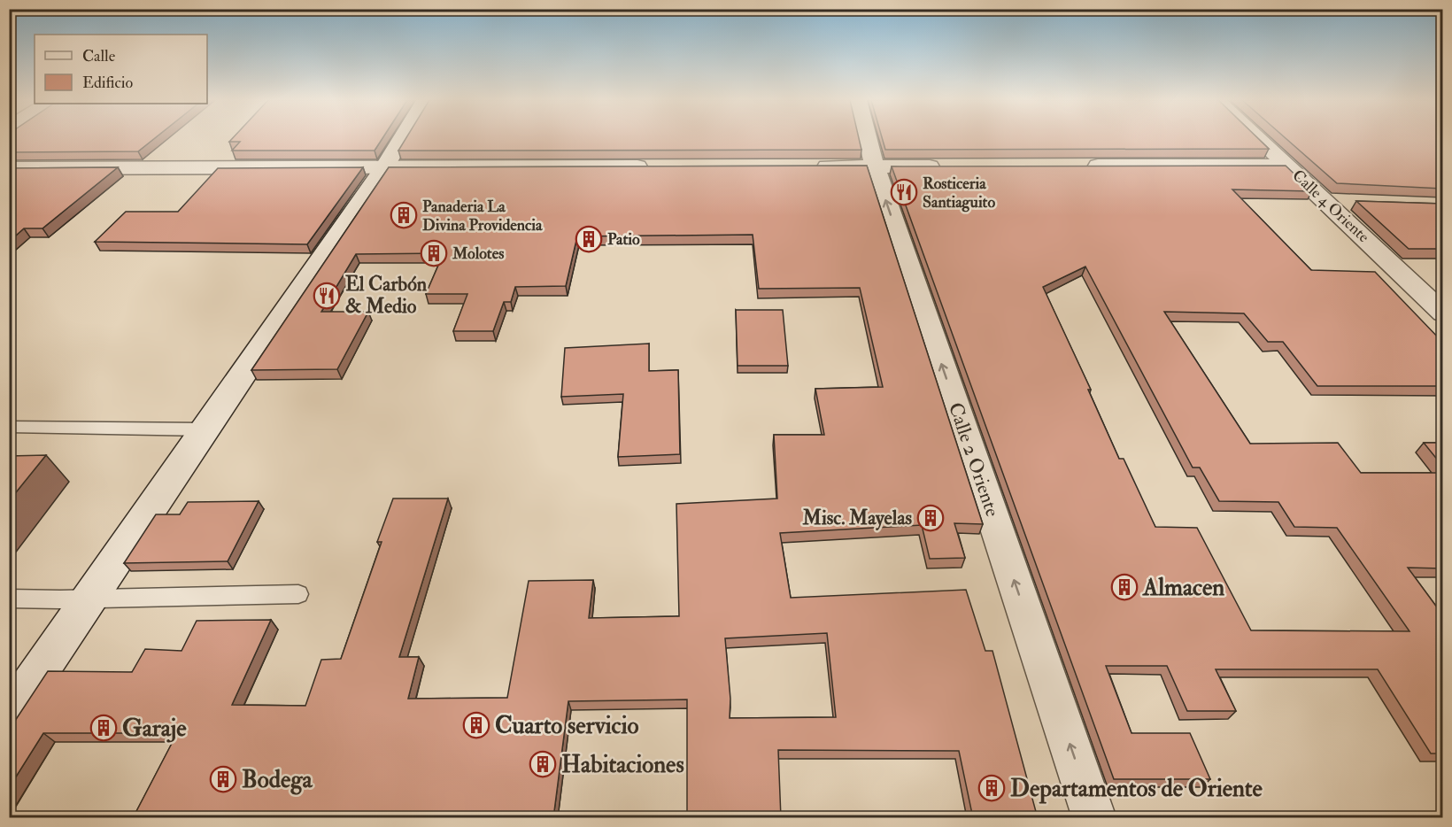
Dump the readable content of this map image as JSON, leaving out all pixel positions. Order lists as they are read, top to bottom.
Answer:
{
  "streets": {
    "street": ["Calle 4 Oriente", "Calle 2 Oriente"]
  },
  "one_way": ["Calle 2 Oriente"],
  "places": {
    "restaurant": ["Rosticeria Santiaguito", "El Carbón & Medio"],
    "building": [
      "Panaderia La Divina Providencia",
      "Patio",
      "Molotes",
      "Misc. Mayelas",
      "Almacen",
      "Cuarto servicio",
      "Garaje",
      "Habitaciones",
      "Bodega",
      "Departamentos de Oriente"
    ]
  },
  "legend": ["Calle", "Edificio"]
}
